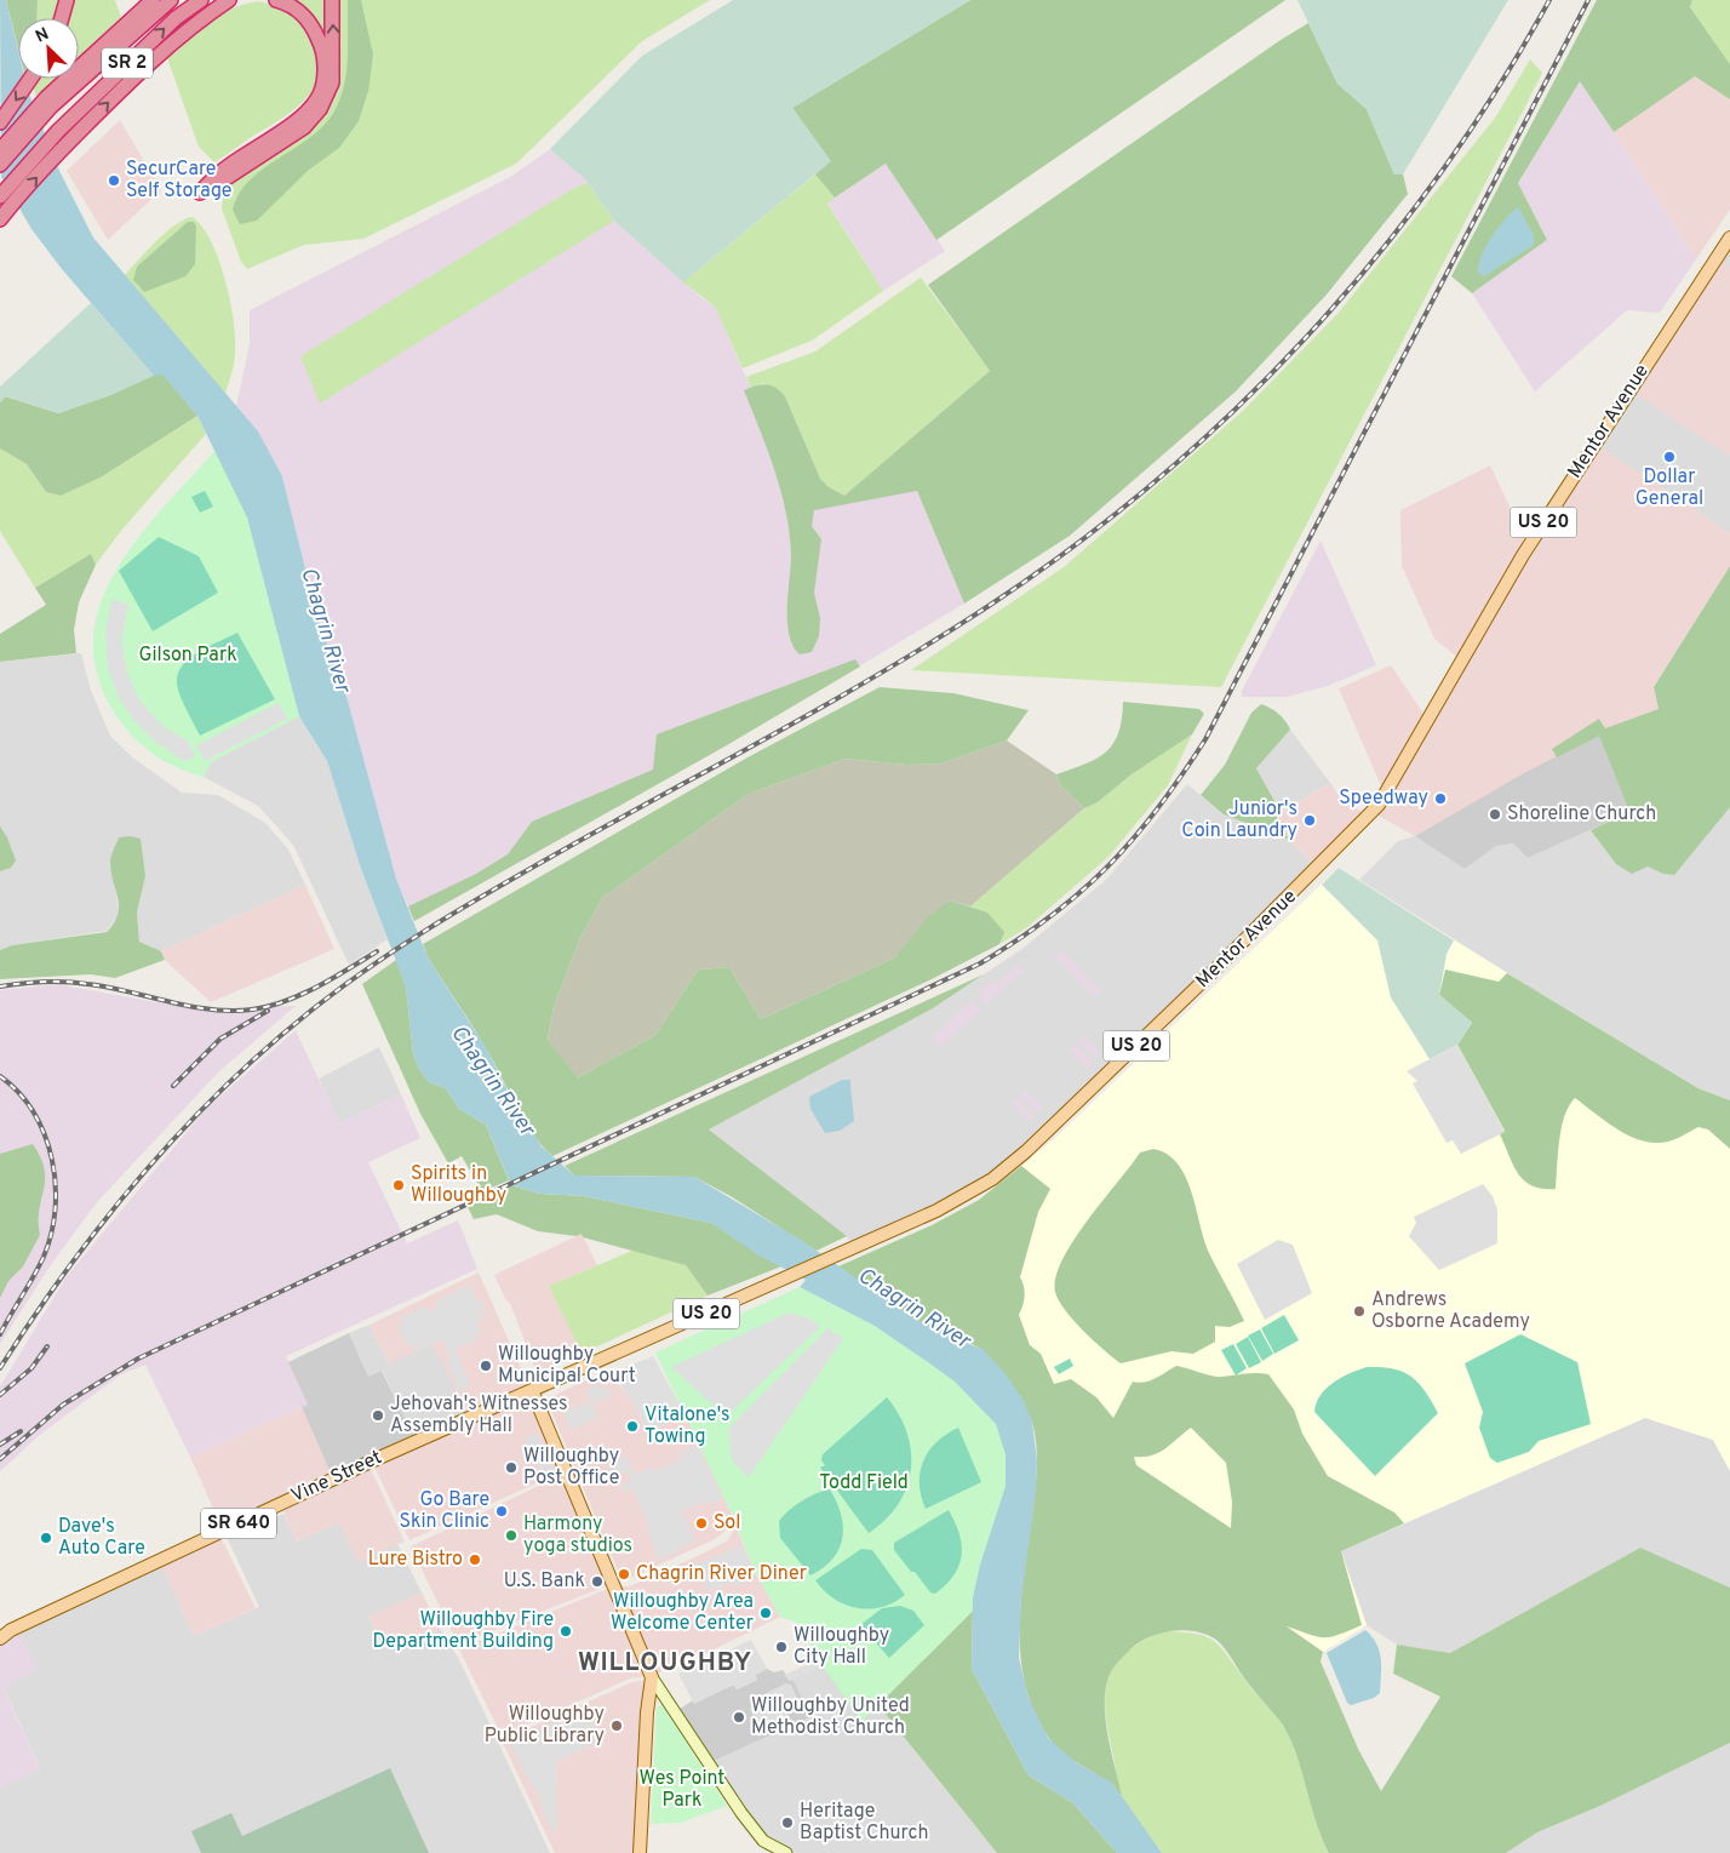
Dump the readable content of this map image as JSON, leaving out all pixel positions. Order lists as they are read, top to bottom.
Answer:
{
  "streets": {
    "highway": ["SR 2"],
    "main road": [
      "Mentor Avenue",
      "US 20",
      "Vine Street",
      "SR 640"
    ]
  },
  "crossings": [
    ["Mentor Avenue", "Vine Street"]
  ],
  "districts": ["WILLOUGHBY"],
  "water": ["Chagrin River"],
  "parks": ["Gilson Park", "Todd Field", "Wes Point Park"],
  "places": [
    "SecurCare Self Storage",
    "Dollar General",
    "Speedway",
    "Shoreline Church",
    "Junior's Coin Laundry",
    "Spirits in Willoughby",
    "Andrews Osborne Academy",
    "Willoughby Municipal Court",
    "Jehovah's Witnesses Assembly Hall",
    "Vitalone's Towing",
    "Willoughby Post Office",
    "Go Bare Skin Clinic",
    "Sol",
    "Harmony yoga studios",
    "Dave's Auto Care",
    "Lure Bistro",
    "Chagrin River Diner",
    "U.S. Bank",
    "Willoughby Area Welcome Center",
    "Willoughby Fire Department Building",
    "Willoughby City Hall",
    "Willoughby United Methodist Church",
    "Willoughby Public Library",
    "Heritage Baptist Church"
  ],
  "north": "top left"
}
